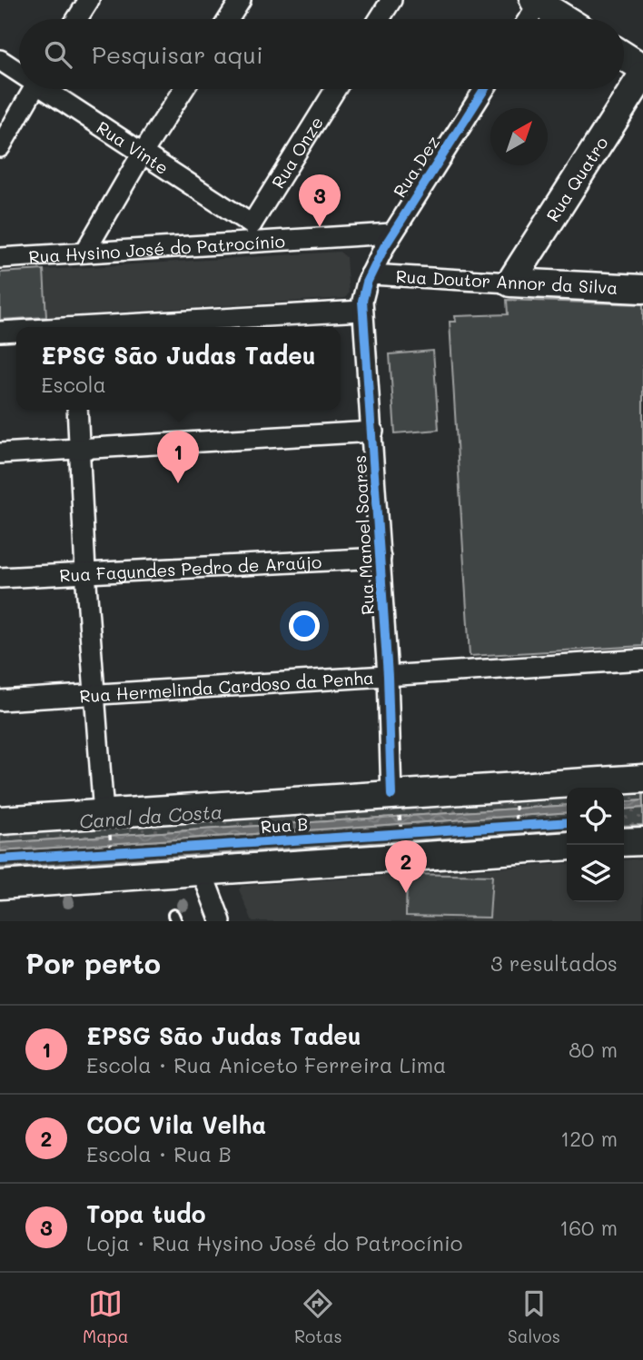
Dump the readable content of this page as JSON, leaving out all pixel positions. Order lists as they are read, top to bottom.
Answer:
{
  "streets": {
    "main road": ["Rua Quatro", "Rua Doutor Annor da Silva"],
    "street": [
      "Rua Vinte",
      "Rua Onze",
      "Rua Dez",
      "Rua Hysino José do Patrocínio",
      "Rua Manoel Soares",
      "Rua Fagundes Pedro de Araújo",
      "Rua Hermelinda Cardoso da Penha"
    ],
    "cycle path": ["Rua B"]
  },
  "crossings": [
    ["Rua Vinte", "Rua Onze"],
    ["Rua Vinte", "Rua Hysino José do Patrocínio"],
    ["Rua Onze", "Rua Hysino José do Patrocínio"],
    ["Rua Dez", "Rua Hysino José do Patrocínio"],
    ["Rua Dez", "Rua Doutor Annor da Silva"],
    ["Rua Dez", "Rua Manoel Soares"],
    ["Rua Quatro", "Rua Doutor Annor da Silva"],
    ["Rua Doutor Annor da Silva", "Rua Manoel Soares"],
    ["Rua Manoel Soares", "Rua Fagundes Pedro de Araújo"],
    ["Rua Manoel Soares", "Rua Hermelinda Cardoso da Penha"]
  ],
  "water": ["Canal da Costa"],
  "north": "top right",
  "page": {
    "search": "Pesquisar aqui",
    "pins": ["3", "1", "2"],
    "popup": ["EPSG São Judas Tadeu", "Escola"],
    "heading": ["Por perto", "3 resultados"],
    "list": [
      {
        "mark": "1",
        "name": "EPSG São Judas Tadeu",
        "note": "Escola · Rua Aniceto Ferreira Lima",
        "value": "80 m"
      },
      {
        "mark": "2",
        "name": "COC Vila Velha",
        "note": "Escola · Rua B",
        "value": "120 m"
      },
      {
        "mark": "3",
        "name": "Topa tudo",
        "note": "Loja · Rua Hysino José do Patrocínio",
        "value": "160 m"
      }
    ],
    "nav": ["Mapa", "Rotas", "Salvos"]
  }
}
